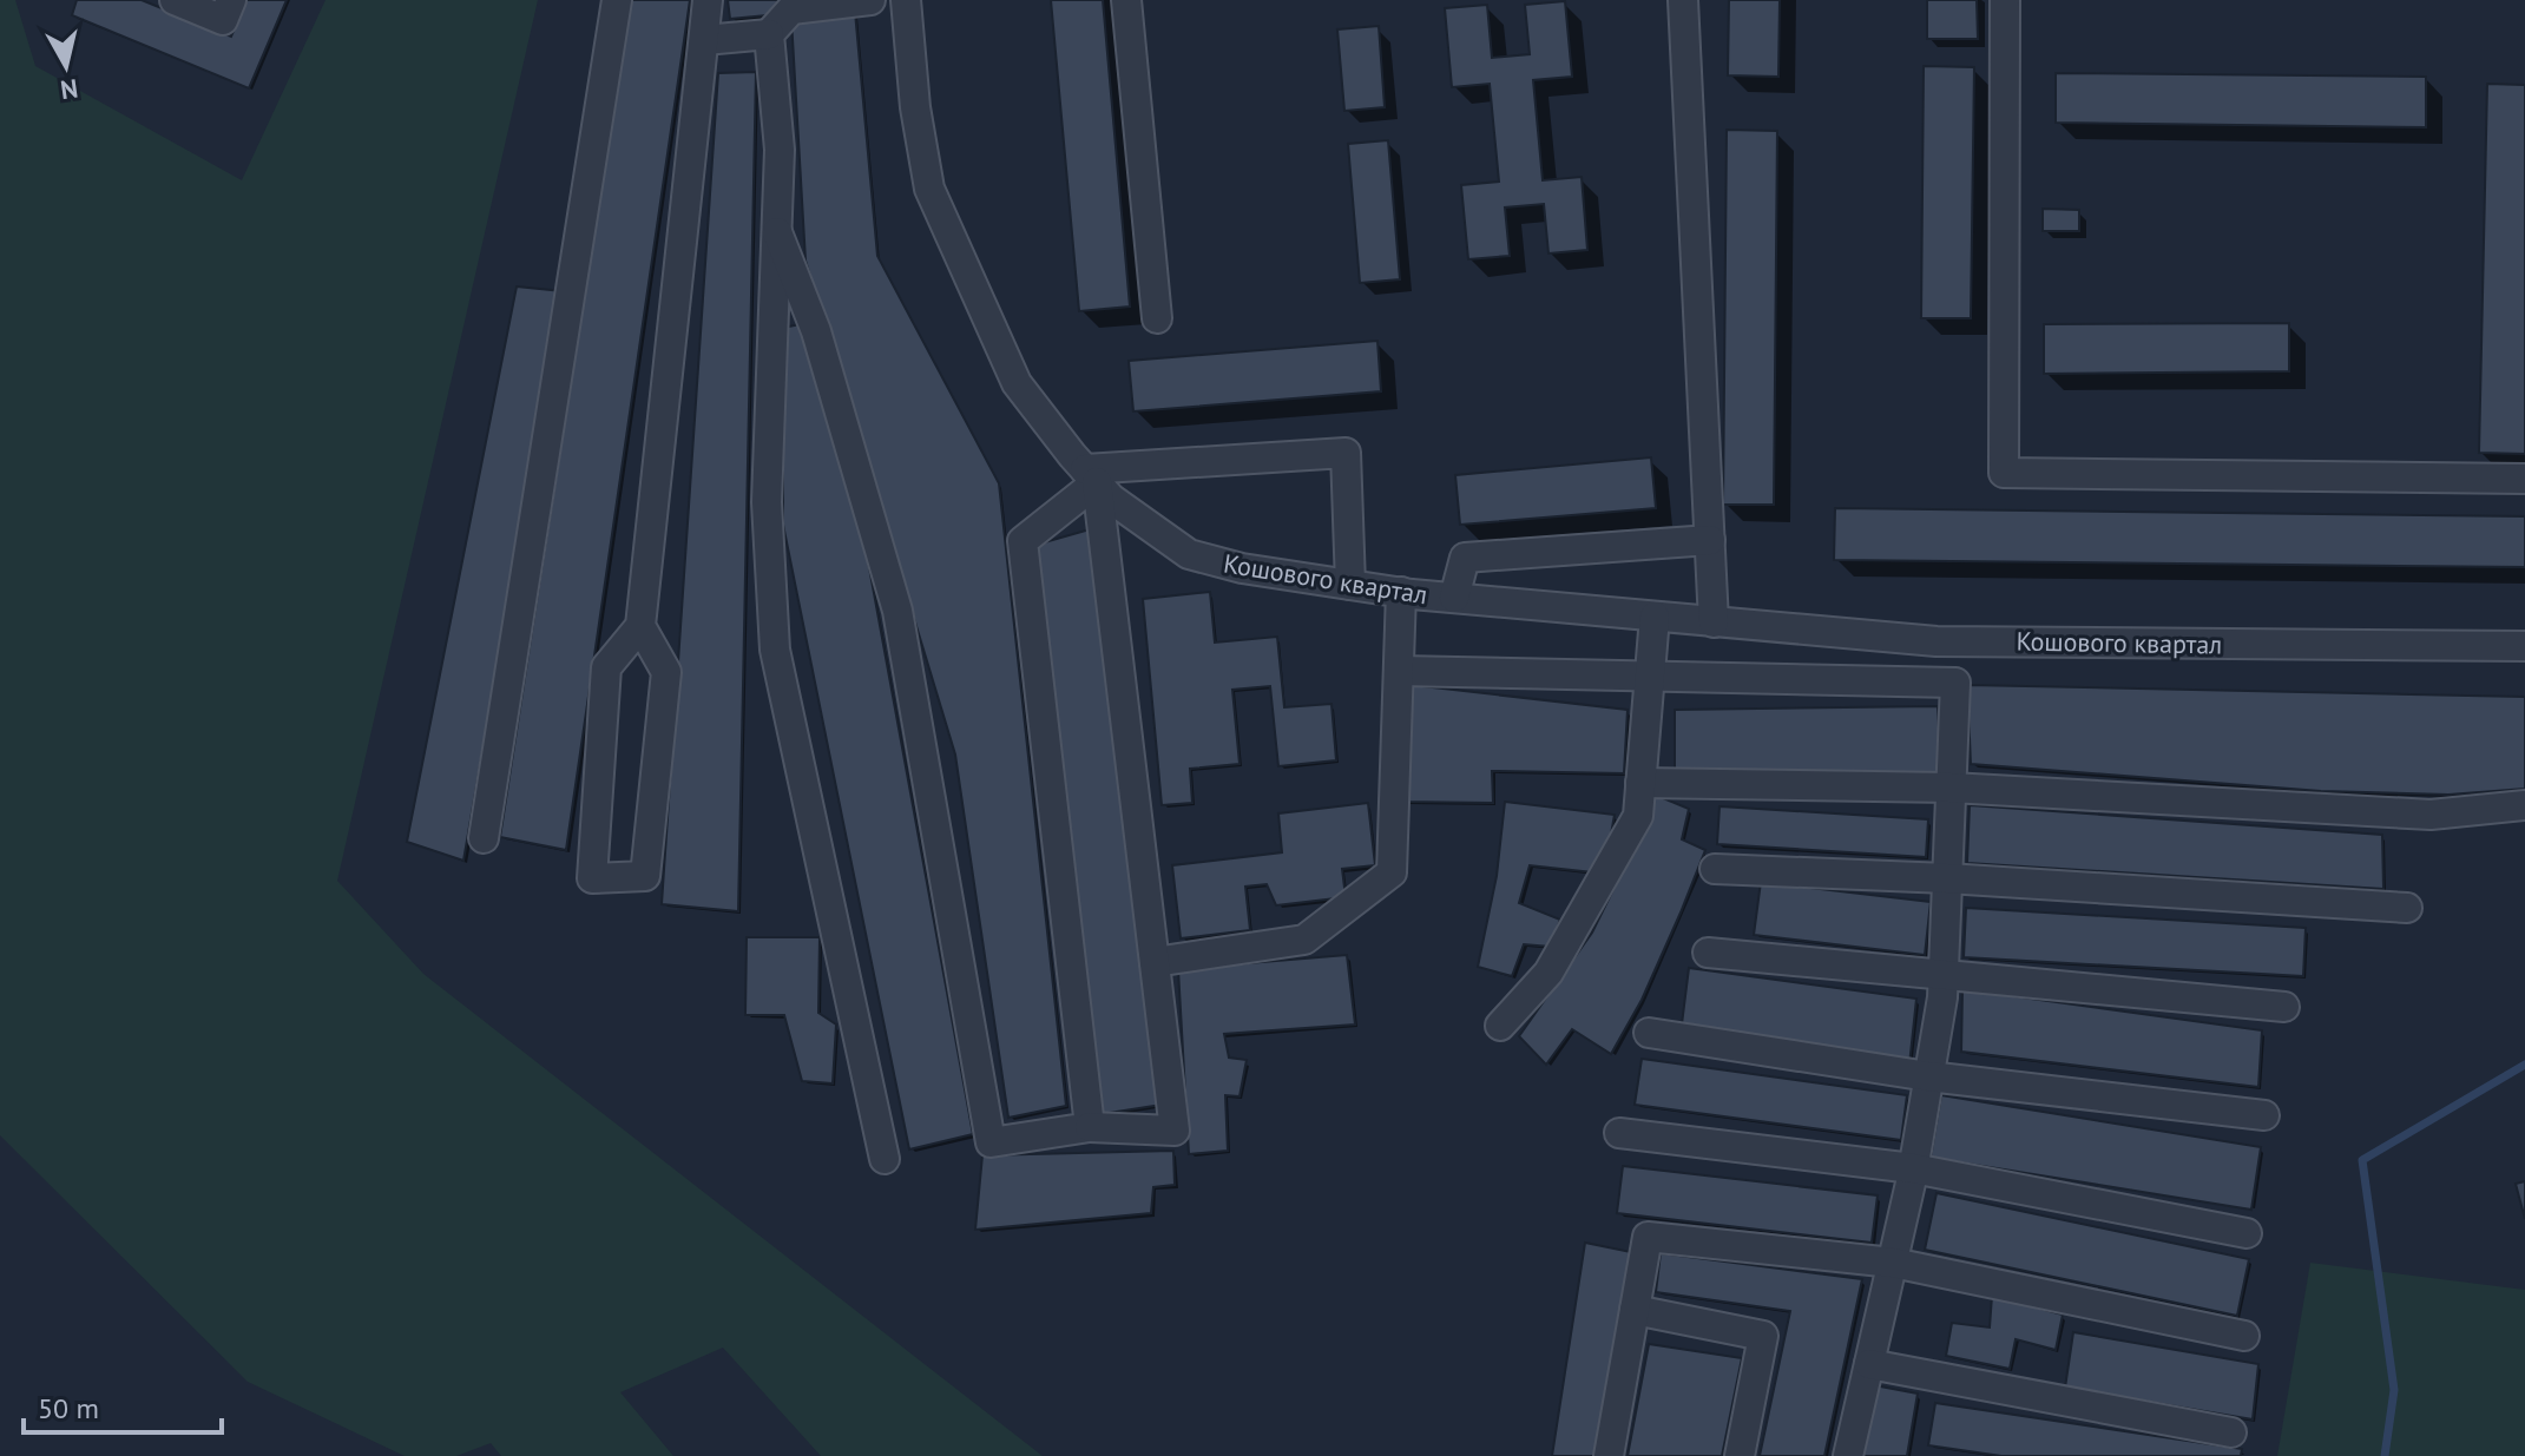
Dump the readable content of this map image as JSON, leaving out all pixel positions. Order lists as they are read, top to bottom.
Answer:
{
  "streets": {
    "street": ["Кошового квартал"]
  },
  "scale_bar": "50 m",
  "north": "bottom"
}
